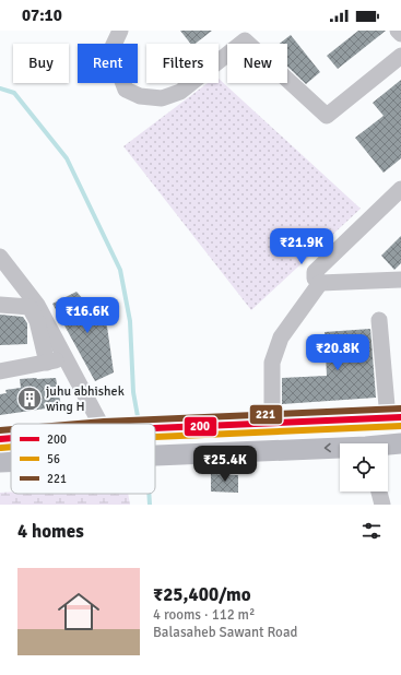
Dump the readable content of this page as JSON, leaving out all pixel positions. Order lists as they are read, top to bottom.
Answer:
{
  "places": {
    "building": ["juhu abhishek wing H"]
  },
  "lines": ["transit line 221", "transit line 200", "transit line 56"],
  "legend": ["200", "56", "221"],
  "page": {
    "status": "07:10",
    "chip": [
      "Buy",
      "Rent",
      "Filters",
      "New"
    ],
    "price": [
      "₹21.9K",
      "₹16.6K",
      "₹20.8K",
      "₹25.4K"
    ],
    "heading": "4 homes",
    "list": [
      {
        "name": "₹25,400/mo",
        "note": "4 rooms · 112 m² · Balasaheb Sawant Road"
      }
    ]
  }
}
